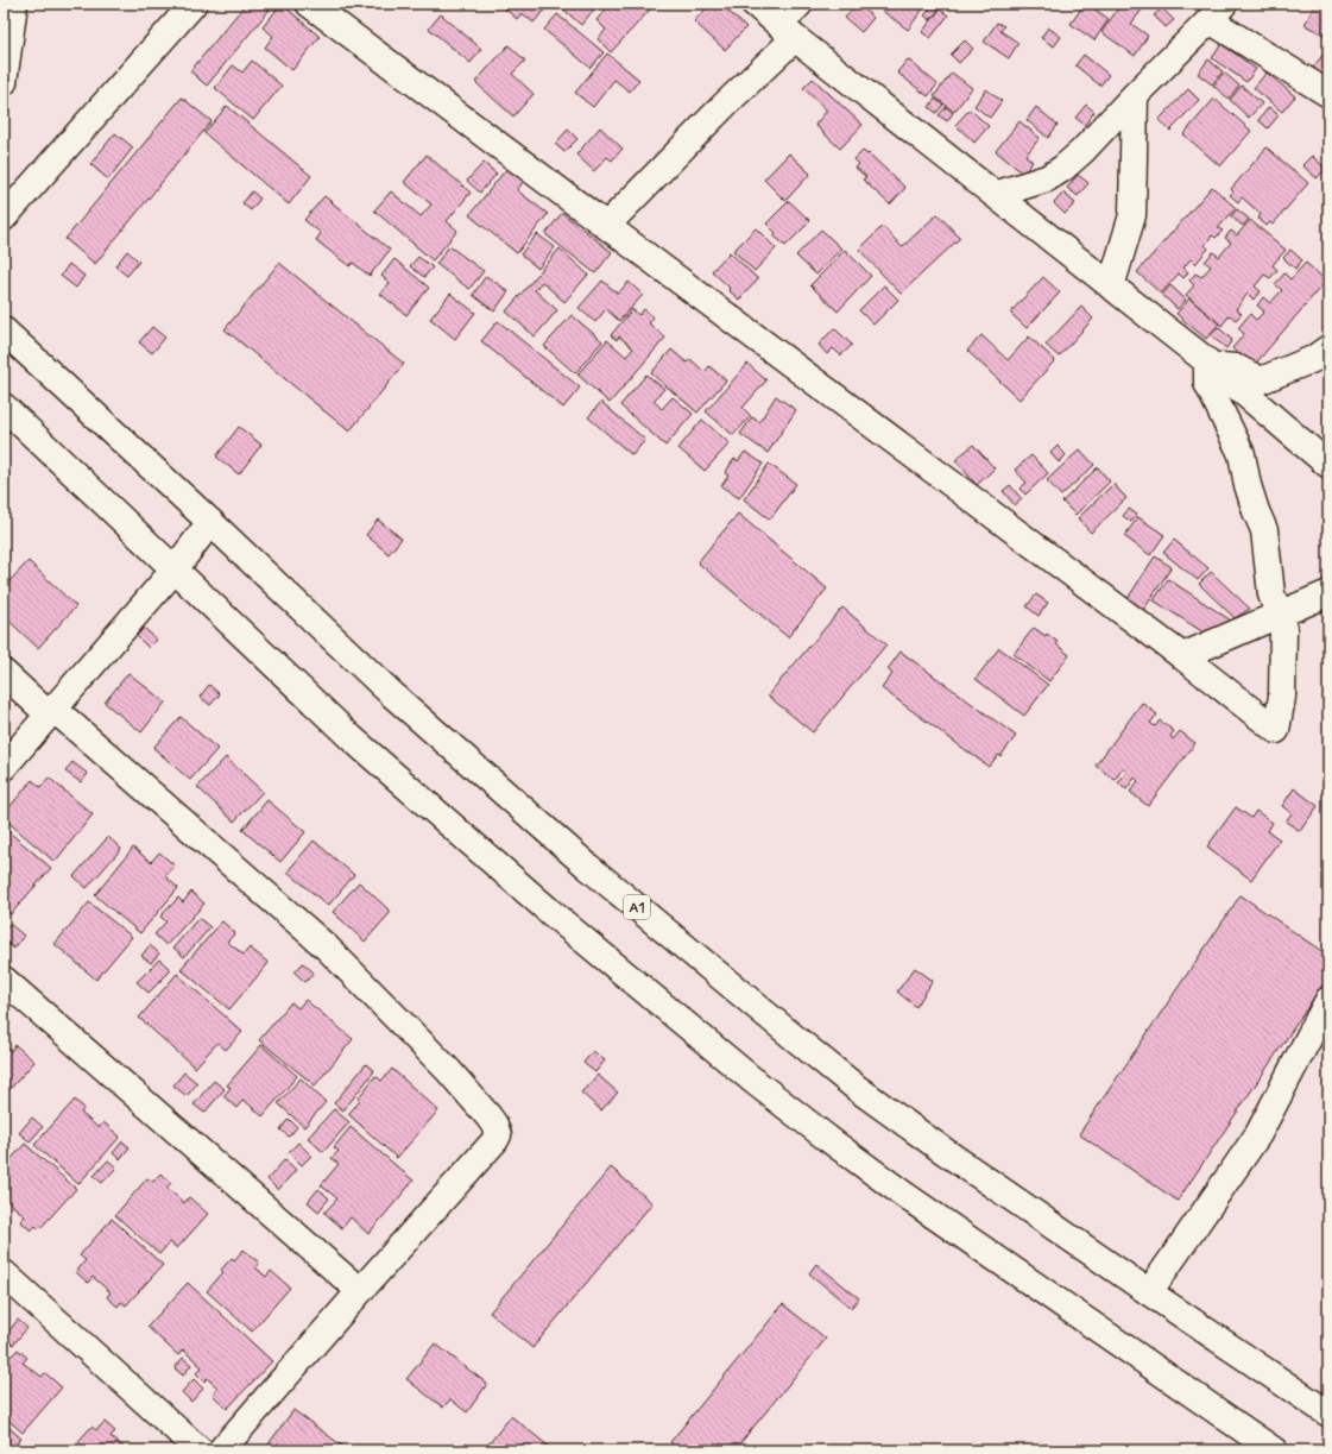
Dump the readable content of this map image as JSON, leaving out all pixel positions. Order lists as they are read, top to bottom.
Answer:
{
  "streets": {
    "main road": ["A1"]
  }
}
